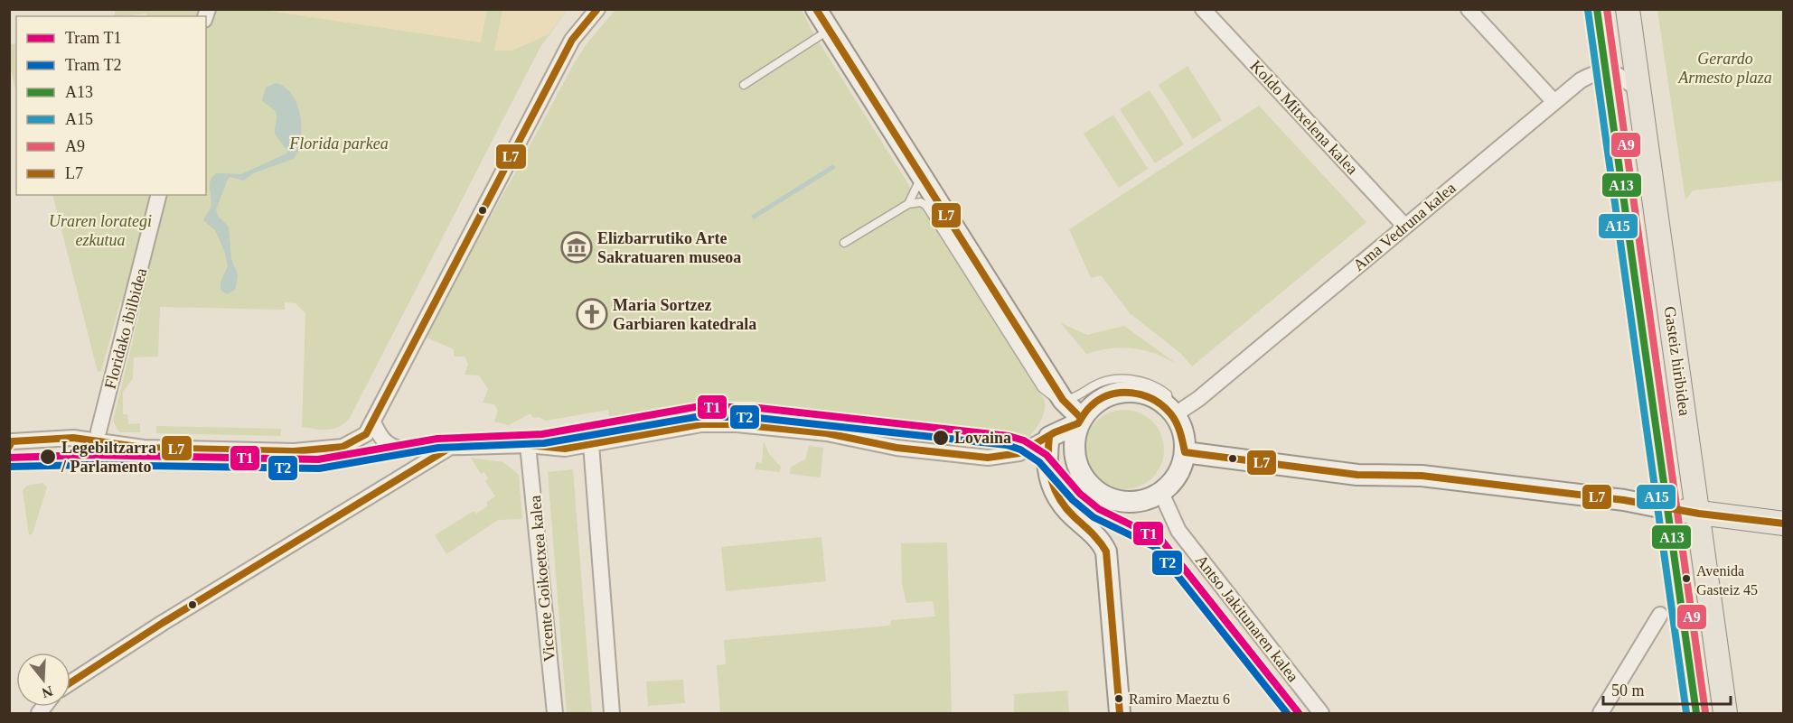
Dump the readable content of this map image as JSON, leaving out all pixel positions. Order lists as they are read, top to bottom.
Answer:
{
  "streets": {
    "main road": ["Gasteiz hiribidea"],
    "street": [
      "Koldo Mitxelena kalea",
      "Ama Vedruna kalea",
      "Floridako ibilbidea",
      "Vicente Goikoetxea kalea",
      "Antso Jakitunaren kalea"
    ]
  },
  "crossings": [
    ["Koldo Mitxelena kalea", "Ama Vedruna kalea"],
    ["Ama Vedruna kalea", "Gasteiz hiribidea"],
    ["Ama Vedruna kalea", "Antso Jakitunaren kalea"]
  ],
  "parks": ["Gerardo Armesto plaza", "Florida parkea", "Uraren lorategi ezkutua"],
  "places": {
    "museum": ["Elizbarrutiko Arte Sakratuaren museoa"],
    "church": ["Maria Sortzez Garbiaren katedrala"],
    "other": [
      "Lovaina",
      "Legebiltzarra / Parlamento",
      "Avenida Gasteiz 45",
      "Ramiro Maeztu 6"
    ]
  },
  "lines": [
    "transit line A13",
    "transit line A9",
    "transit line L7",
    "transit line A15",
    "tram line T1",
    "tram line T2"
  ],
  "legend": [
    "Tram T1",
    "Tram T2",
    "A13",
    "A15",
    "A9",
    "L7"
  ],
  "scale_bar": "50 m",
  "north": "bottom"
}
